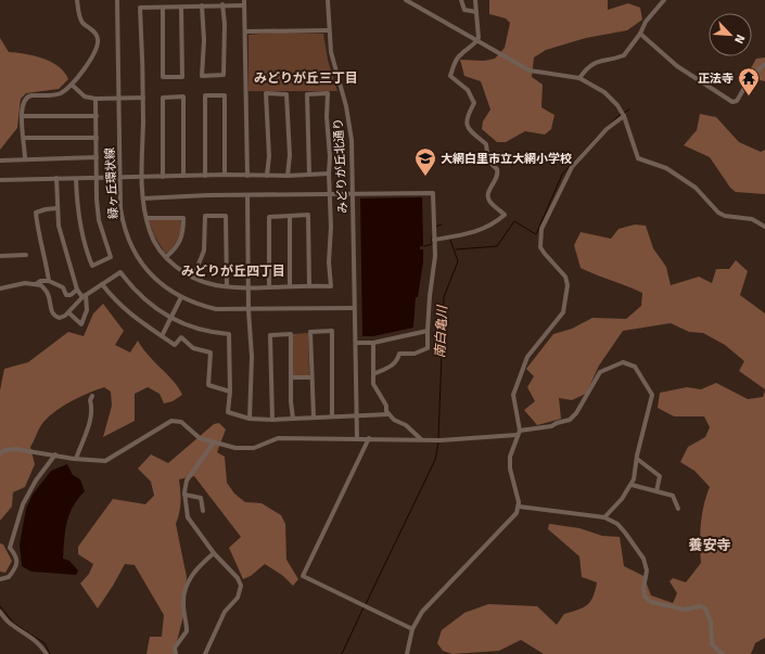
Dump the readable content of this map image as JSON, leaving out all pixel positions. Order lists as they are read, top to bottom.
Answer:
{
  "streets": {
    "street": ["みどりが丘北通り", "緑ヶ丘環状線"]
  },
  "crossings": [
    ["みどりが丘北通り", "緑ヶ丘環状線"]
  ],
  "districts": ["みどりが丘三丁目", "みどりが丘四丁目", "養安寺"],
  "water": ["南白亀川"],
  "places": {
    "temple": ["正法寺"],
    "school or university": ["大網白里市立大網小学校"]
  },
  "north": "bottom right"
}
